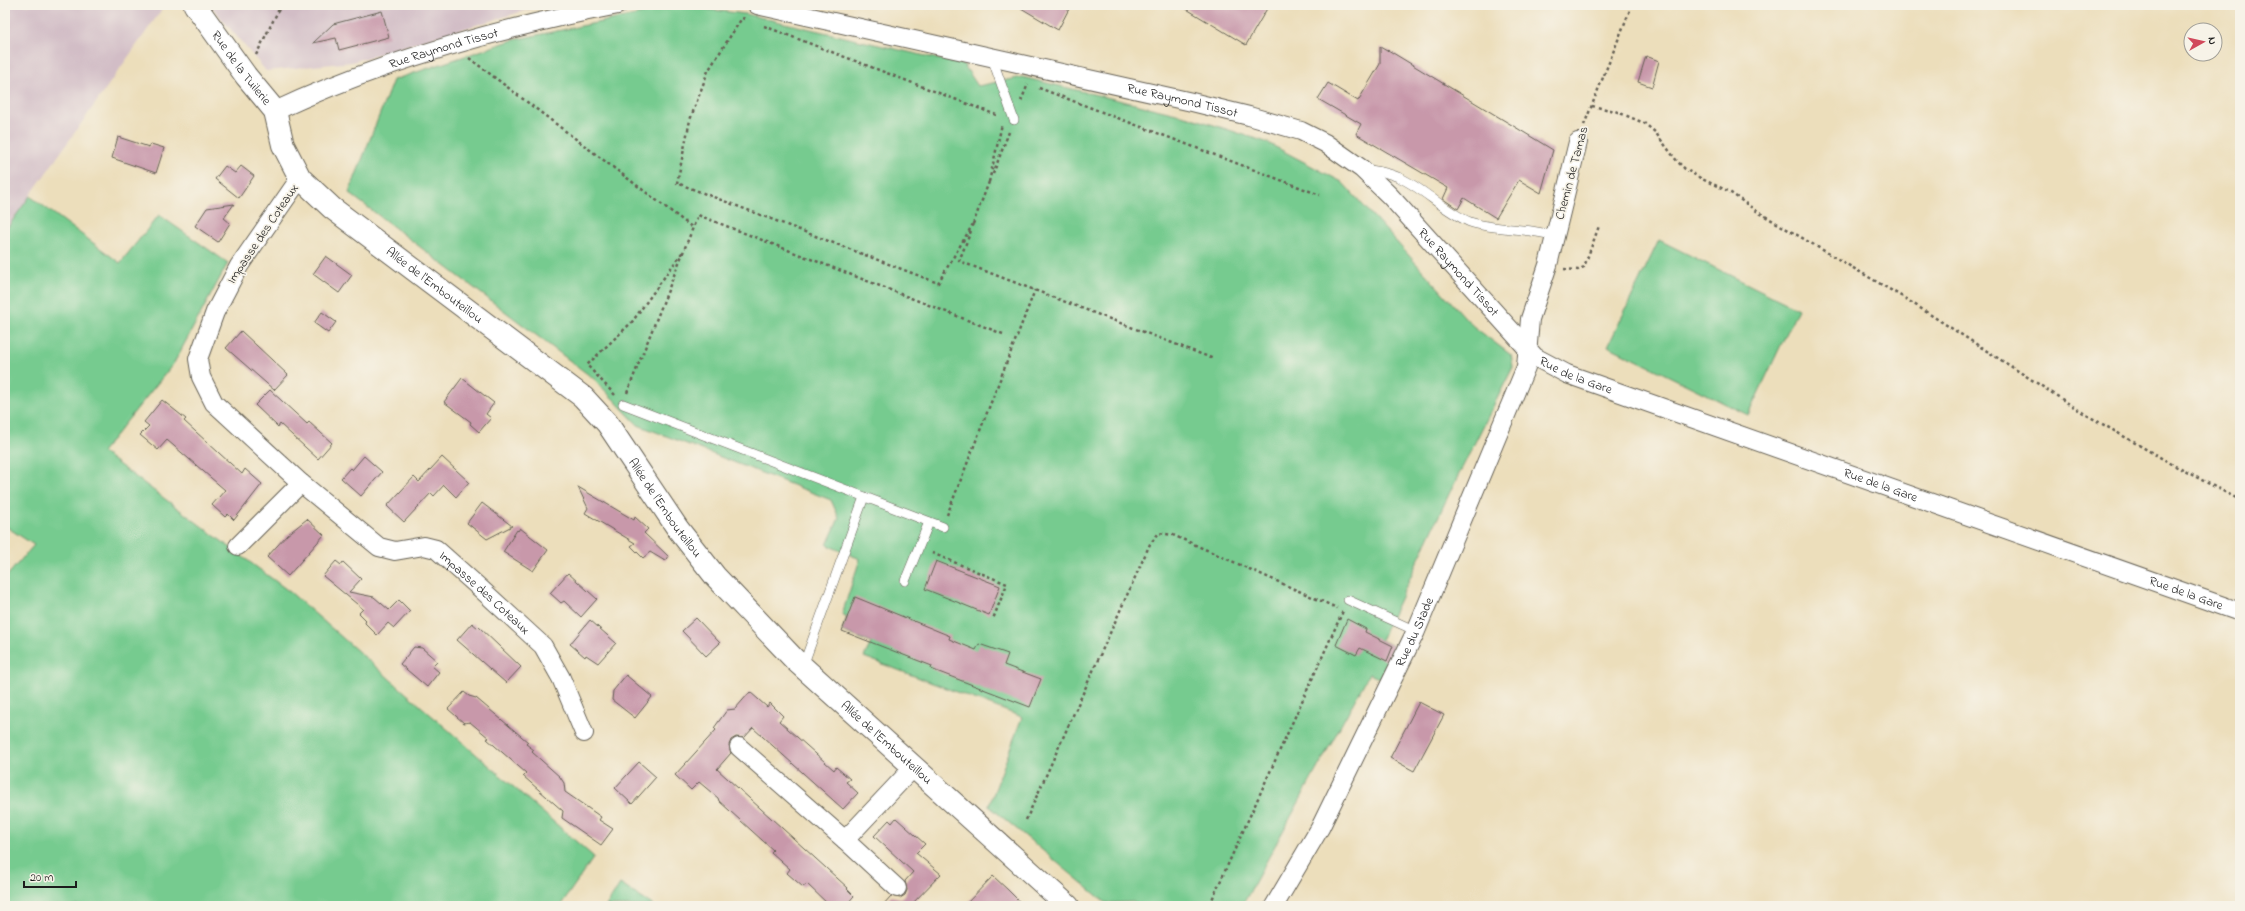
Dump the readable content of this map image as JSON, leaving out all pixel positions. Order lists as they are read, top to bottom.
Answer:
{
  "streets": {
    "street": [
      "Rue Raymond Tissot",
      "Rue de la Tuilerie",
      "Chemin de Tamas",
      "Impasse des Coteaux",
      "Allée de l'Embouteillou",
      "Rue de la Gare",
      "Rue du Stade"
    ]
  },
  "crossings": [
    ["Rue Raymond Tissot", "Rue de la Tuilerie"],
    ["Rue Raymond Tissot", "Chemin de Tamas"],
    ["Rue Raymond Tissot", "Allée de l'Embouteillou"],
    ["Rue Raymond Tissot", "Rue de la Gare"],
    ["Rue Raymond Tissot", "Rue du Stade"],
    ["Rue de la Tuilerie", "Allée de l'Embouteillou"],
    ["Chemin de Tamas", "Rue de la Gare"],
    ["Chemin de Tamas", "Rue du Stade"],
    ["Impasse des Coteaux", "Allée de l'Embouteillou"],
    ["Rue de la Gare", "Rue du Stade"]
  ],
  "scale_bar": "20 m",
  "north": "right"
}
